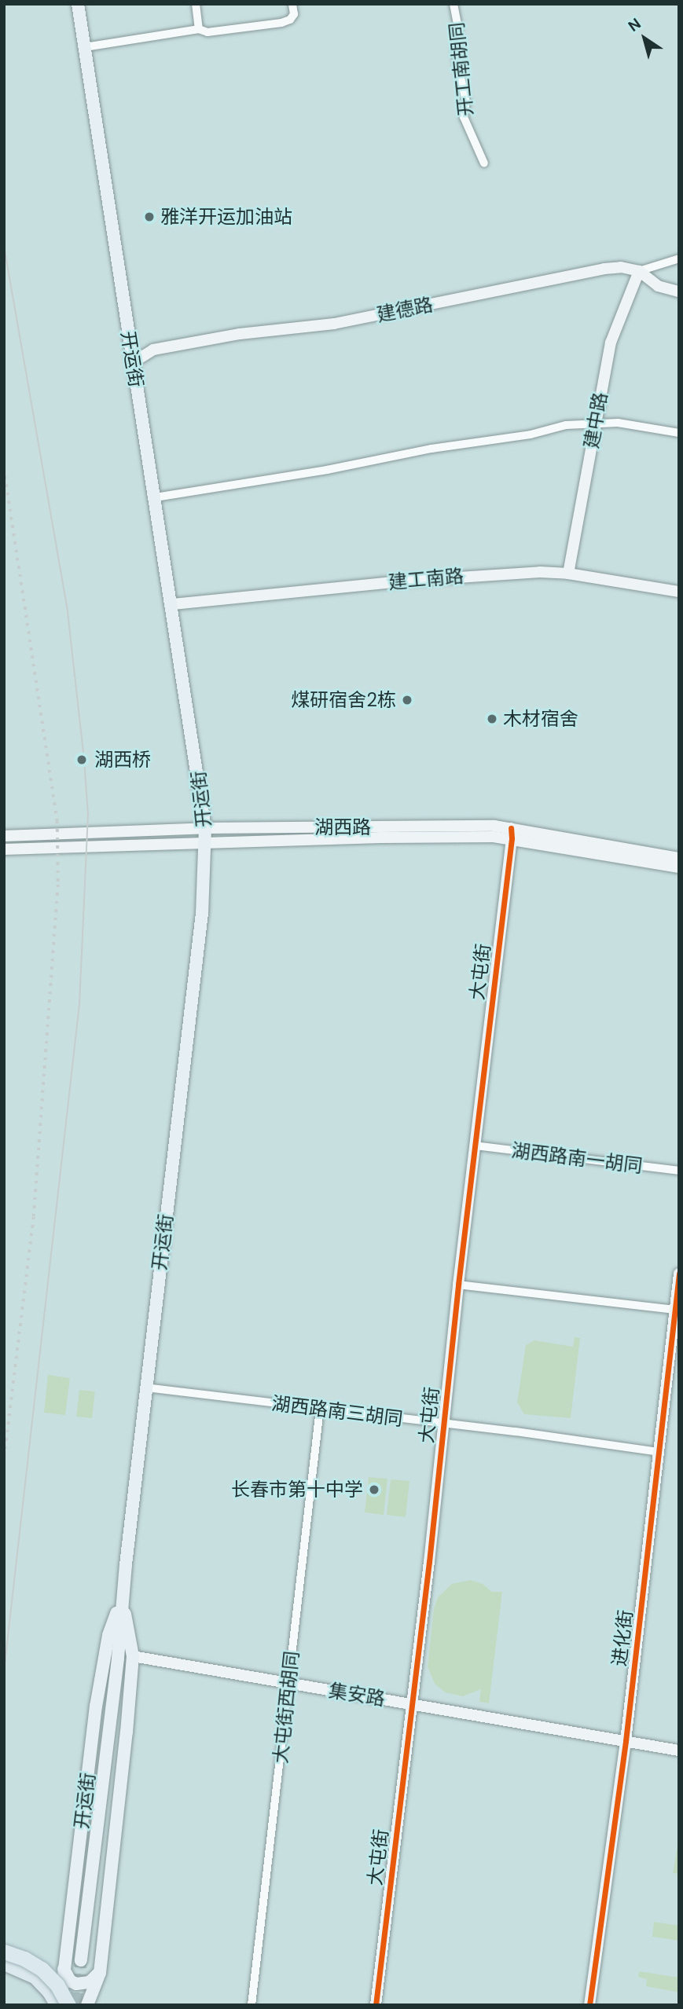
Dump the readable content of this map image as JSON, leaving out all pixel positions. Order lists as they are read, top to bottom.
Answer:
{
  "streets": {
    "main road": ["开运街"],
    "street": [
      "开工南胡同",
      "建德路",
      "建中路",
      "建工南路",
      "湖西路",
      "大屯街",
      "湖西路南一胡同",
      "湖西路南三胡同",
      "进化街",
      "集安路",
      "大屯街西胡同"
    ]
  },
  "crossings": [
    ["建德路", "开运街"],
    ["建德路", "建中路"],
    ["开运街", "建工南路"],
    ["开运街", "湖西路"],
    ["开运街", "湖西路南三胡同"],
    ["开运街", "集安路"],
    ["建中路", "建工南路"],
    ["湖西路", "大屯街"],
    ["大屯街", "湖西路南一胡同"],
    ["大屯街", "湖西路南三胡同"],
    ["大屯街", "集安路"],
    ["湖西路南三胡同", "进化街"],
    ["湖西路南三胡同", "大屯街西胡同"],
    ["进化街", "集安路"],
    ["集安路", "大屯街西胡同"]
  ],
  "places": [
    "雅洋开运加油站",
    "煤研宿舍2栋",
    "木材宿舍",
    "湖西桥",
    "长春市第十中学"
  ],
  "north": "top left"
}
